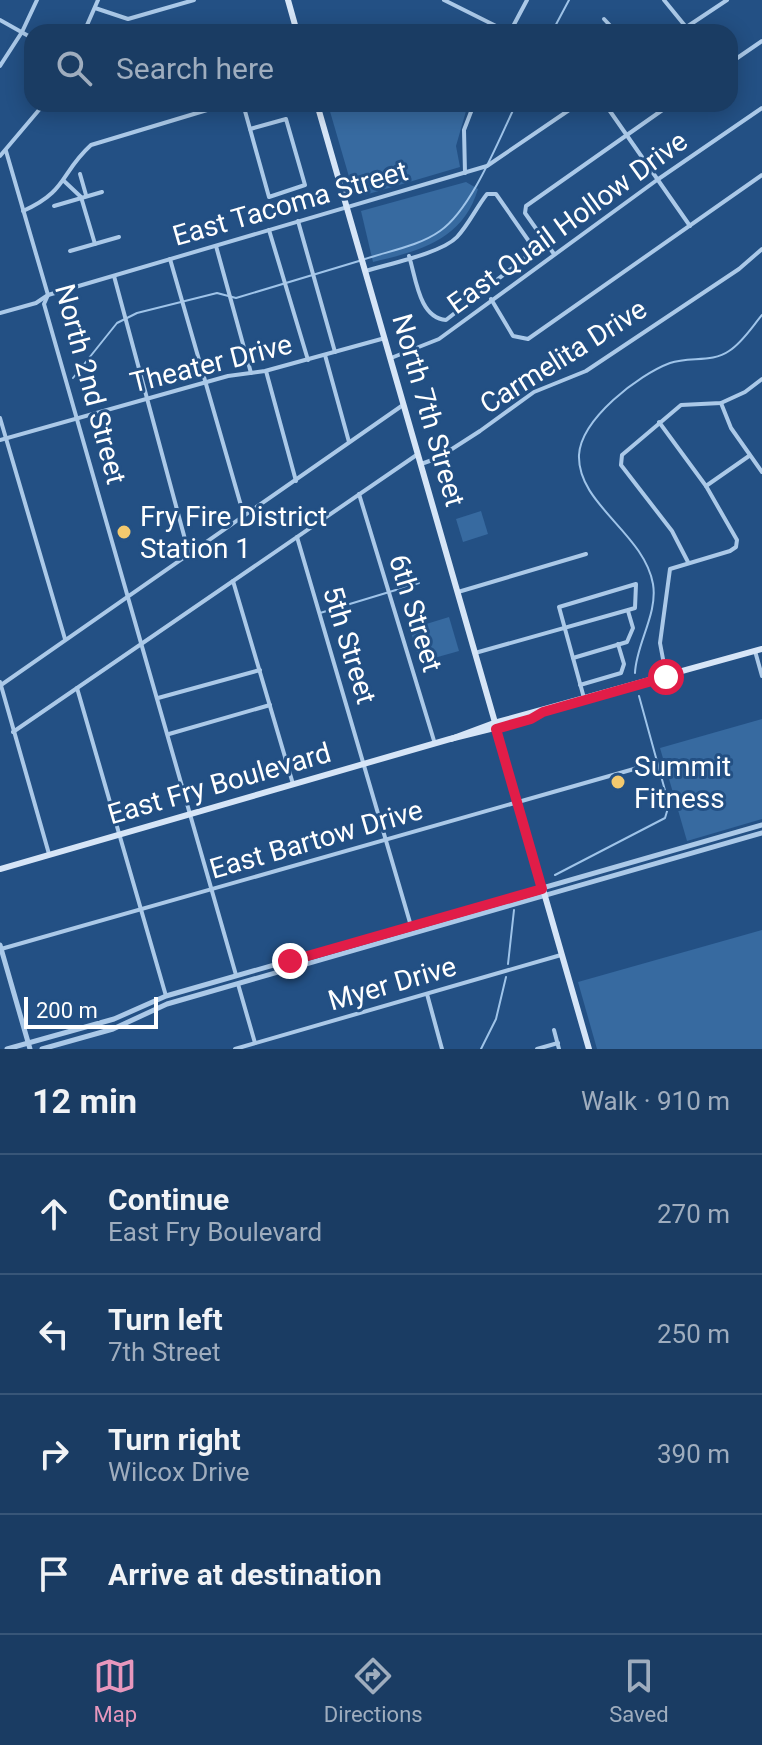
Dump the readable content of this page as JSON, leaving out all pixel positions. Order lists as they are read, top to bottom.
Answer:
{
  "streets": {
    "main road": ["North 7th Street", "East Fry Boulevard"],
    "street": [
      "East Tacoma Street",
      "East Quail Hollow Drive",
      "Carmelita Drive",
      "Theater Drive",
      "North 2nd Street",
      "6th Street",
      "5th Street",
      "East Bartow Drive",
      "Myer Drive"
    ]
  },
  "crossings": [
    ["East Tacoma Street", "North 2nd Street"],
    ["East Tacoma Street", "North 7th Street"],
    ["East Quail Hollow Drive", "North 7th Street"],
    ["Carmelita Drive", "North 7th Street"],
    ["Theater Drive", "North 2nd Street"],
    ["Theater Drive", "North 7th Street"],
    ["North 2nd Street", "East Fry Boulevard"],
    ["North 2nd Street", "East Bartow Drive"],
    ["North 2nd Street", "Myer Drive"],
    ["North 7th Street", "East Fry Boulevard"],
    ["North 7th Street", "East Bartow Drive"],
    ["North 7th Street", "Myer Drive"],
    ["6th Street", "East Fry Boulevard"],
    ["5th Street", "East Fry Boulevard"],
    ["5th Street", "East Bartow Drive"]
  ],
  "places": ["Fry Fire District Station 1", "Summit Fitness"],
  "scale_bar": "200 m",
  "page": {
    "search": "Search here",
    "scale": "200 m",
    "heading": ["12 min", "Walk · 910 m"],
    "list": [
      ["Continue", "East Fry Boulevard", "270 m"],
      ["Turn left", "7th Street", "250 m"],
      ["Turn right", "Wilcox Drive", "390 m"],
      "Arrive at destination"
    ],
    "nav": ["Map", "Directions", "Saved"]
  }
}
